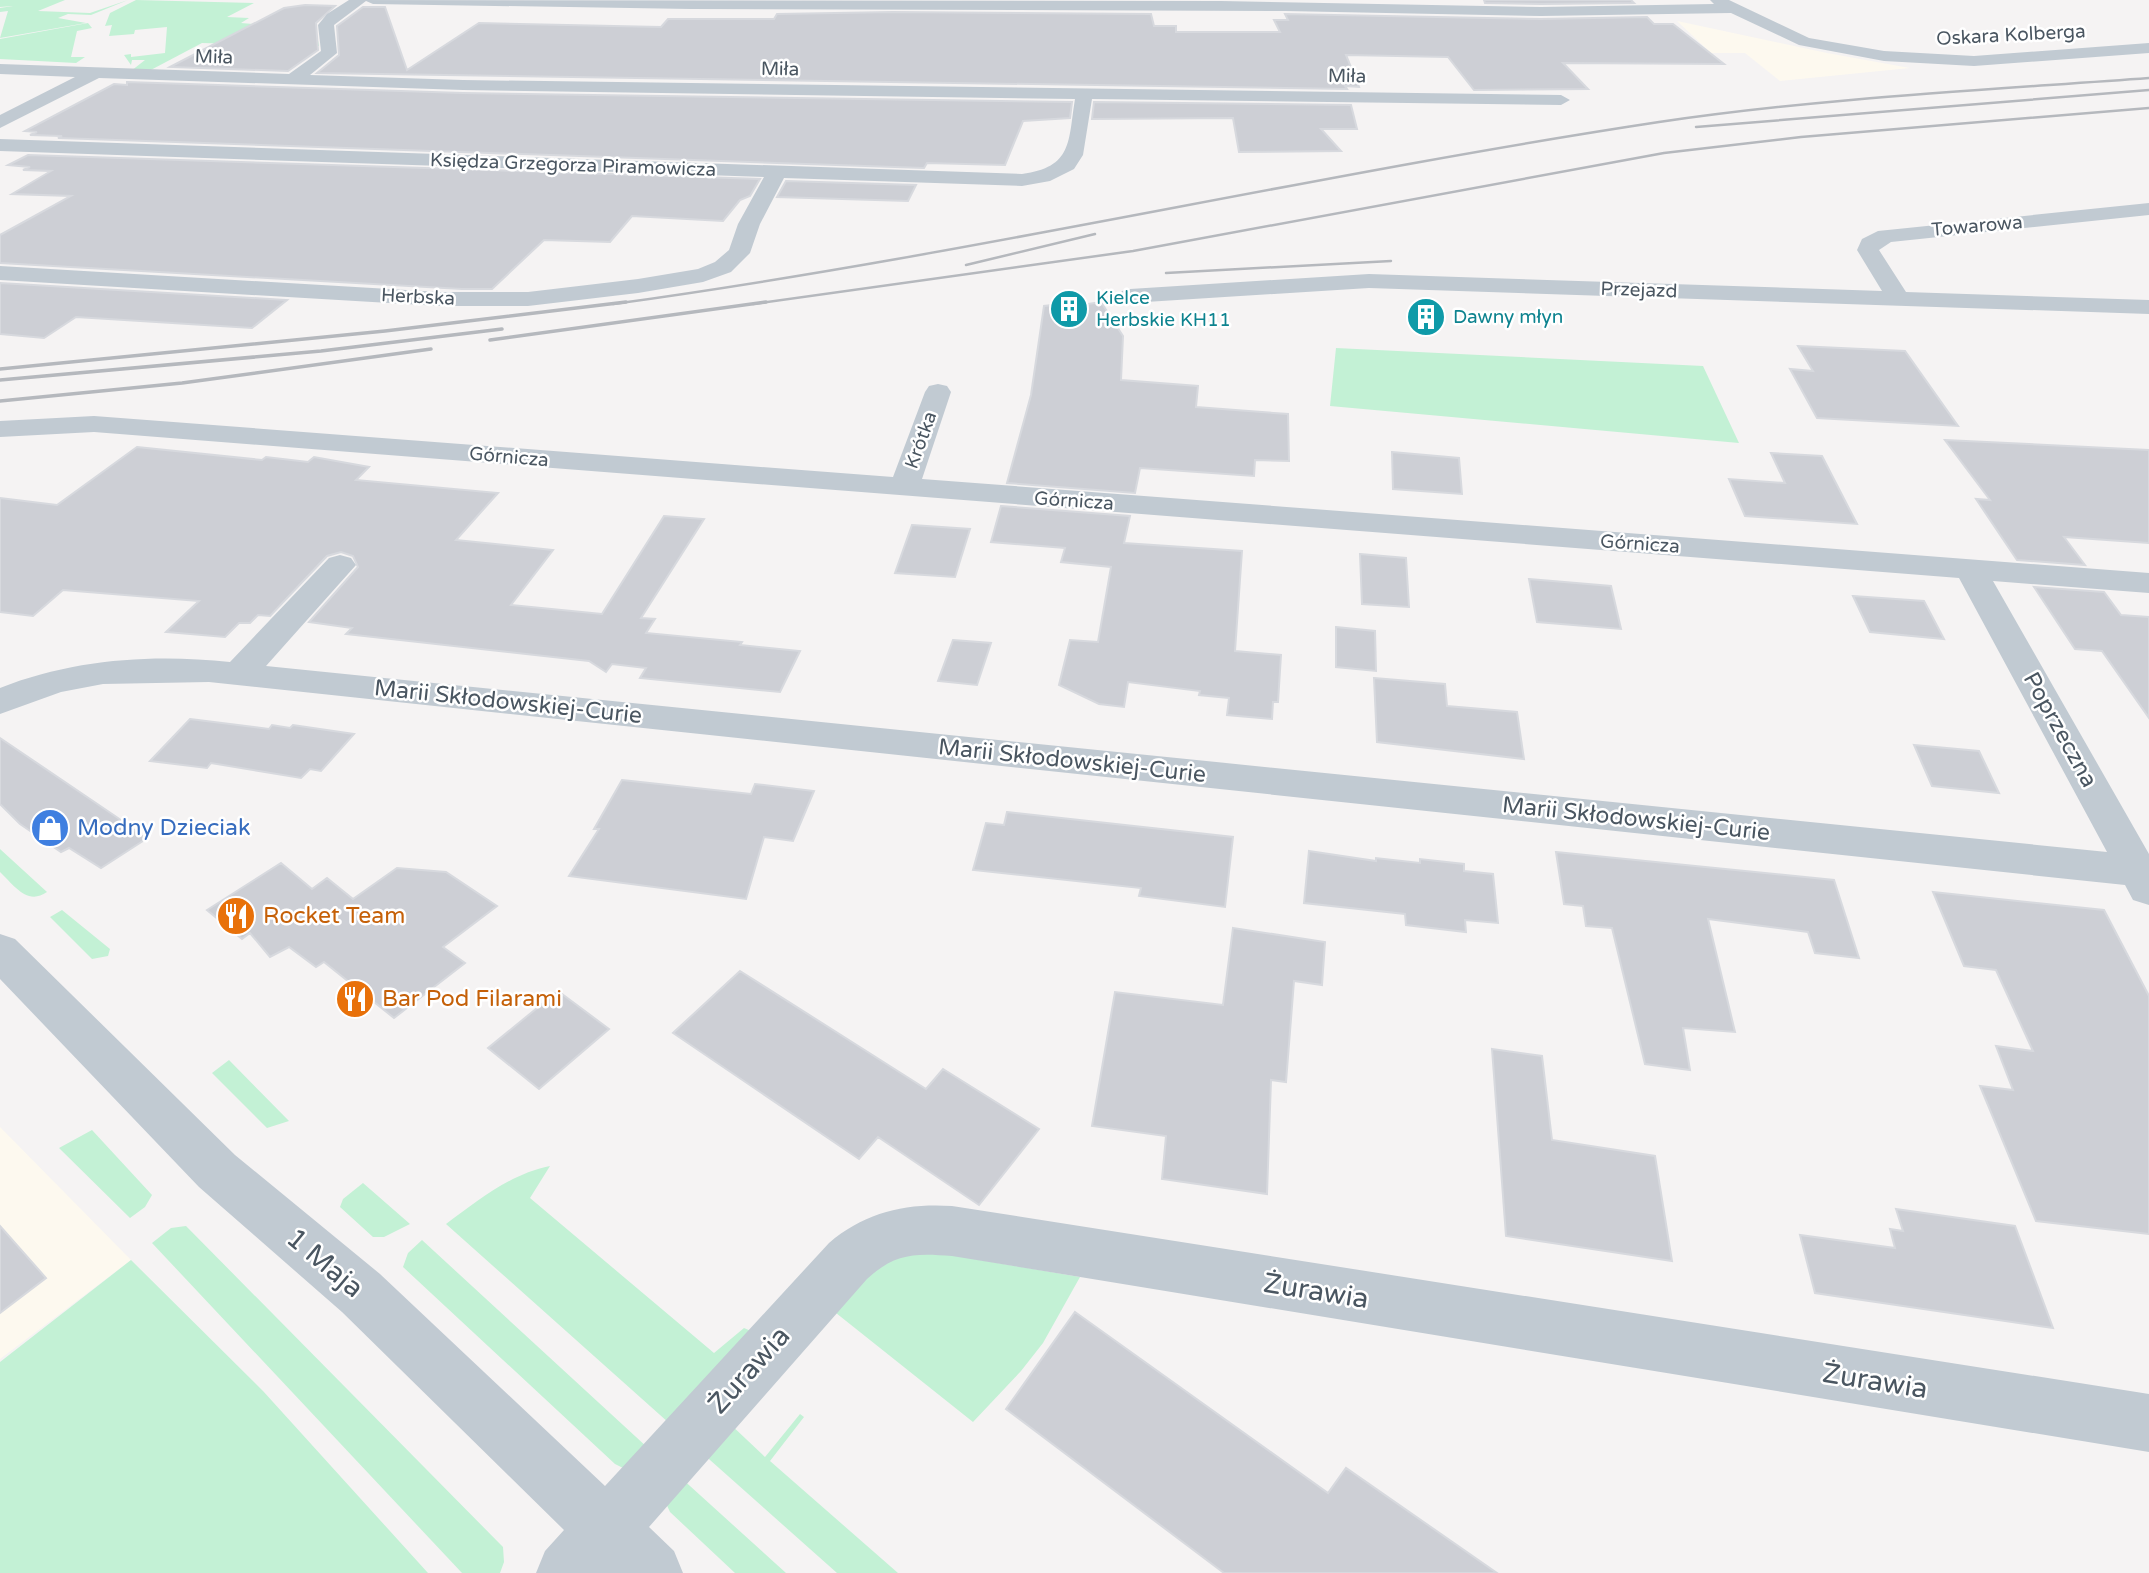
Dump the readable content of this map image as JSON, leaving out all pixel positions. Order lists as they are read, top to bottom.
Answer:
{
  "streets": {
    "street": [
      "Oskara Kolberga",
      "Miła",
      "Księdza Grzegorza Piramowicza",
      "Towarowa",
      "Przejazd",
      "Herbska",
      "Krótka",
      "Górnicza",
      "Marii Skłodowskiej-Curie",
      "Poprzeczna",
      "1 Maja",
      "Żurawia"
    ]
  },
  "crossings": [
    ["Miła", "Księdza Grzegorza Piramowicza"],
    ["Księdza Grzegorza Piramowicza", "Herbska"],
    ["Towarowa", "Przejazd"],
    ["Krótka", "Górnicza"],
    ["Górnicza", "Poprzeczna"],
    ["Marii Skłodowskiej-Curie", "Poprzeczna"],
    ["1 Maja", "Żurawia"]
  ],
  "places": {
    "building": ["Kielce Herbskie KH11", "Dawny młyn"],
    "shop": ["Modny Dzieciak"],
    "restaurant": ["Rocket Team", "Bar Pod Filarami"]
  }
}
